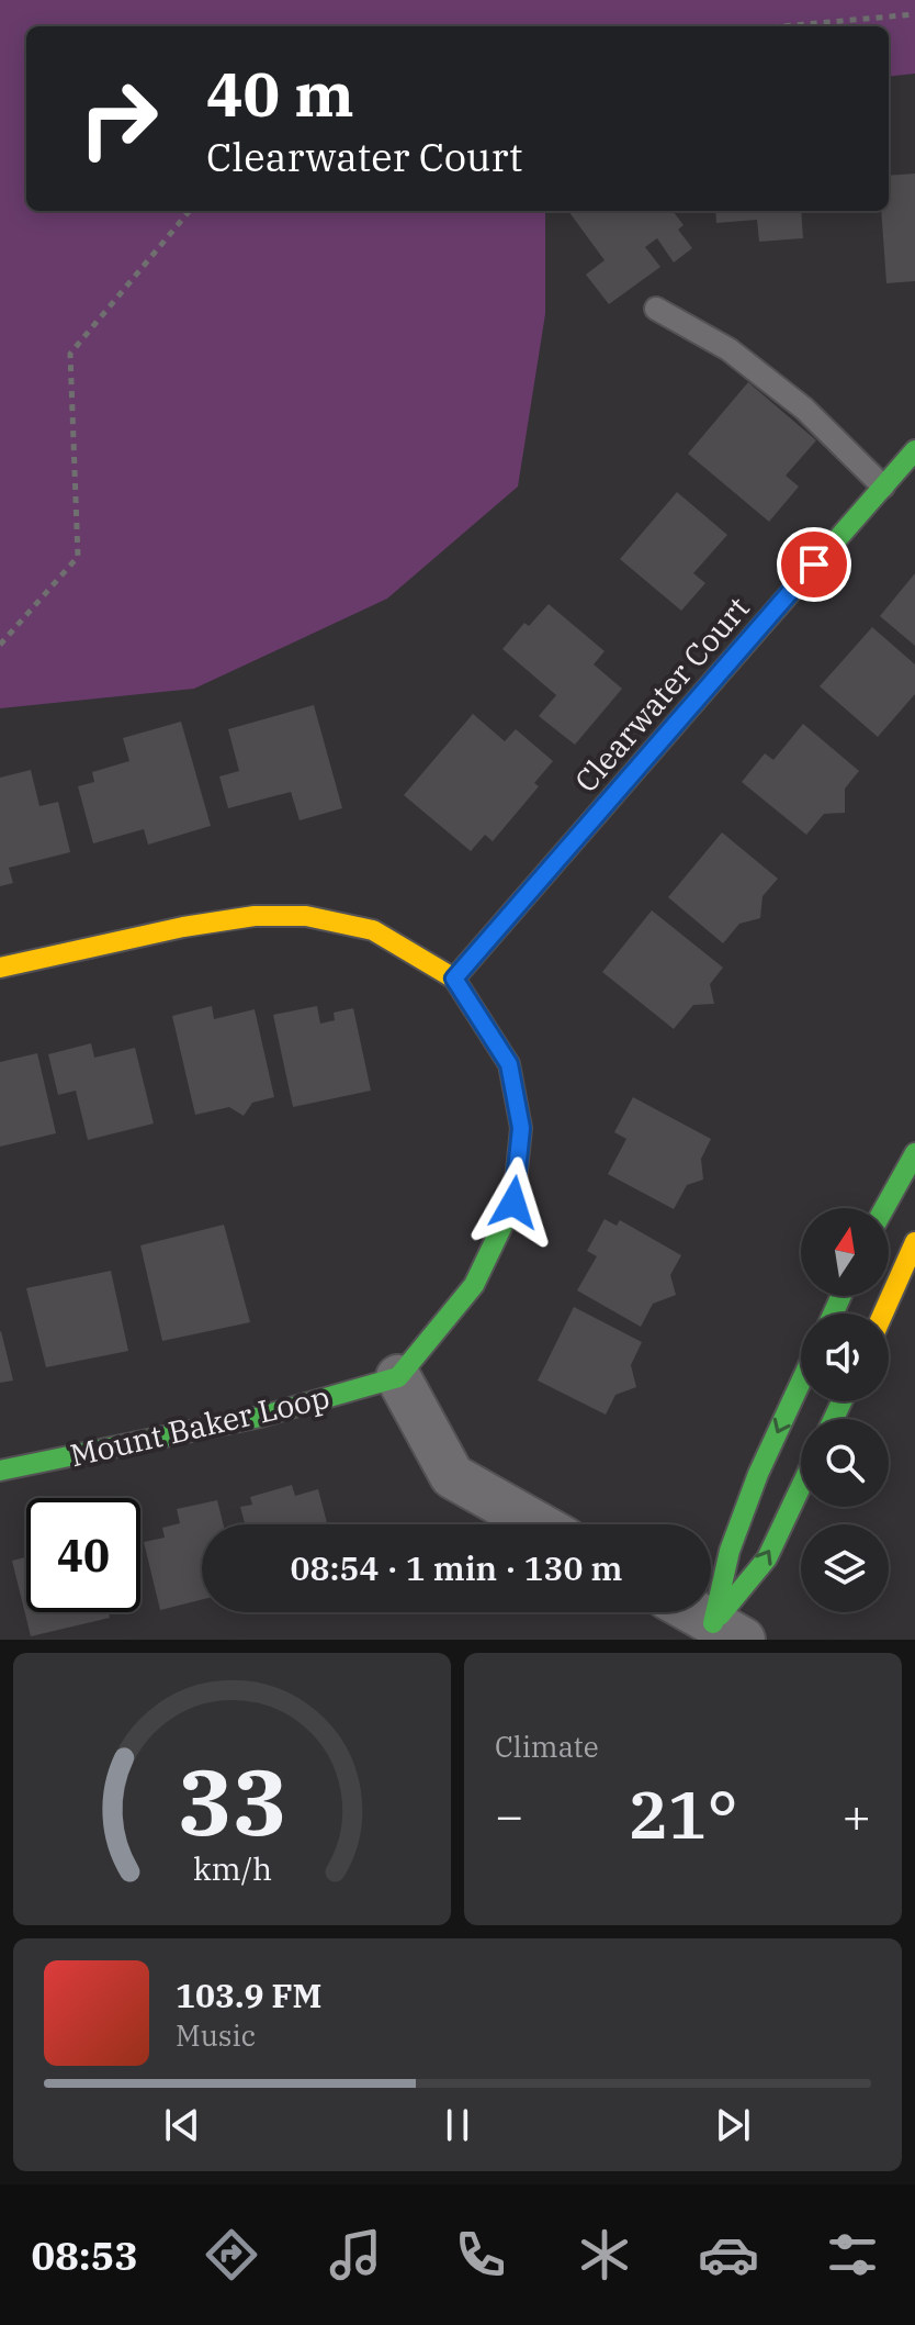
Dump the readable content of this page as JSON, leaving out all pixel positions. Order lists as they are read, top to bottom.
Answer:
{
  "streets": {
    "street": ["Clearwater Court", "Mount Baker Loop"]
  },
  "north": "top",
  "page": {
    "turn": ["40 m", "Clearwater Court"],
    "limit": "40",
    "trip": "08:54 · 1 min · 130 m",
    "tile": "Climate",
    "heat": ["−", "21°", "+"],
    "song": ["103.9 FM", "Music"],
    "tabs": "08:53",
    "gauge": ["33", "km/h"]
  }
}
